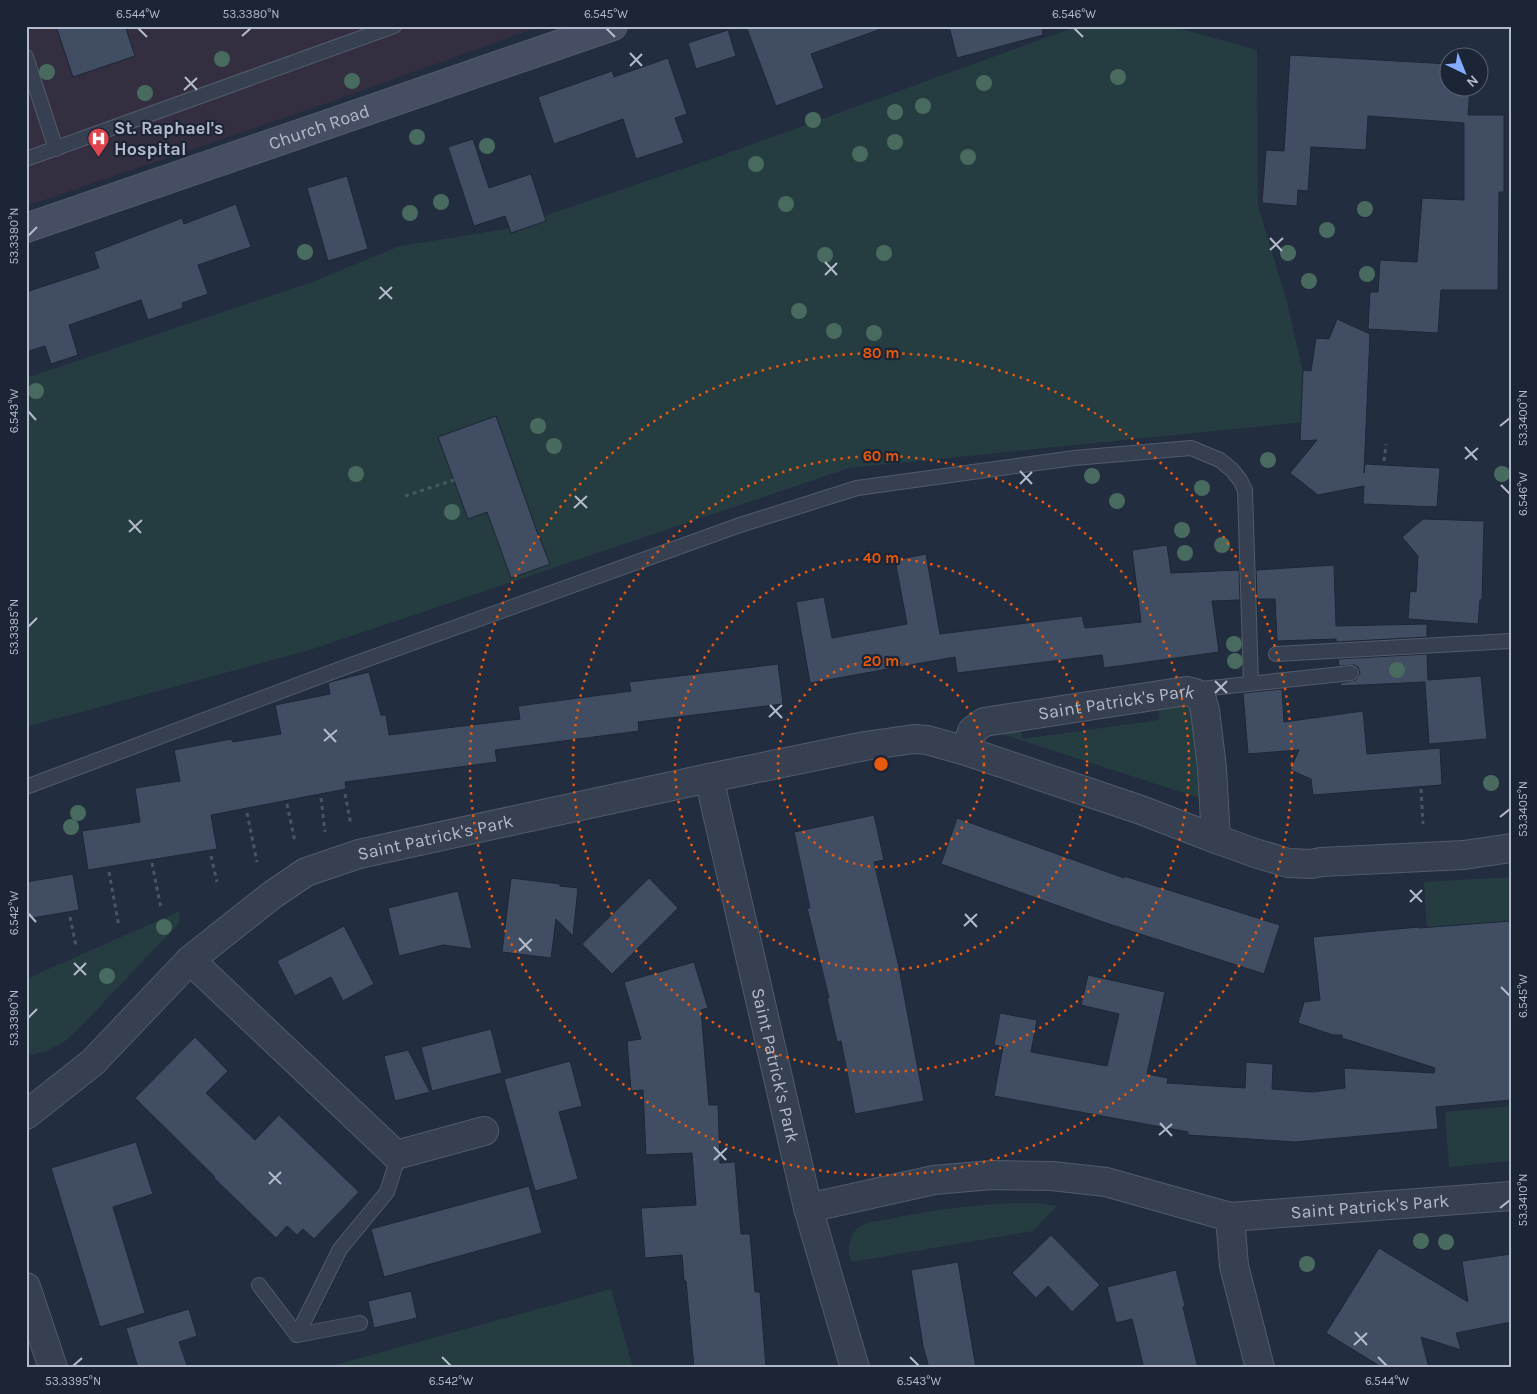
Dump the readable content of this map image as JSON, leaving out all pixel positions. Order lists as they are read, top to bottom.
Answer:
{
  "streets": {
    "street": ["Church Road", "Saint Patrick's Park"]
  },
  "places": {
    "hospital": ["St. Raphael's Hospital"]
  },
  "north": "bottom right",
  "coordinates": [
    "6.544°W",
    "53.3380°N",
    "6.545°W",
    "6.546°W",
    "6.543°W",
    "53.3400°N",
    "53.3385°N",
    "53.3405°N",
    "6.542°W",
    "53.3390°N",
    "53.3410°N",
    "53.3395°N"
  ],
  "rings": [
    "80 m",
    "60 m",
    "40 m",
    "20 m"
  ]
}
